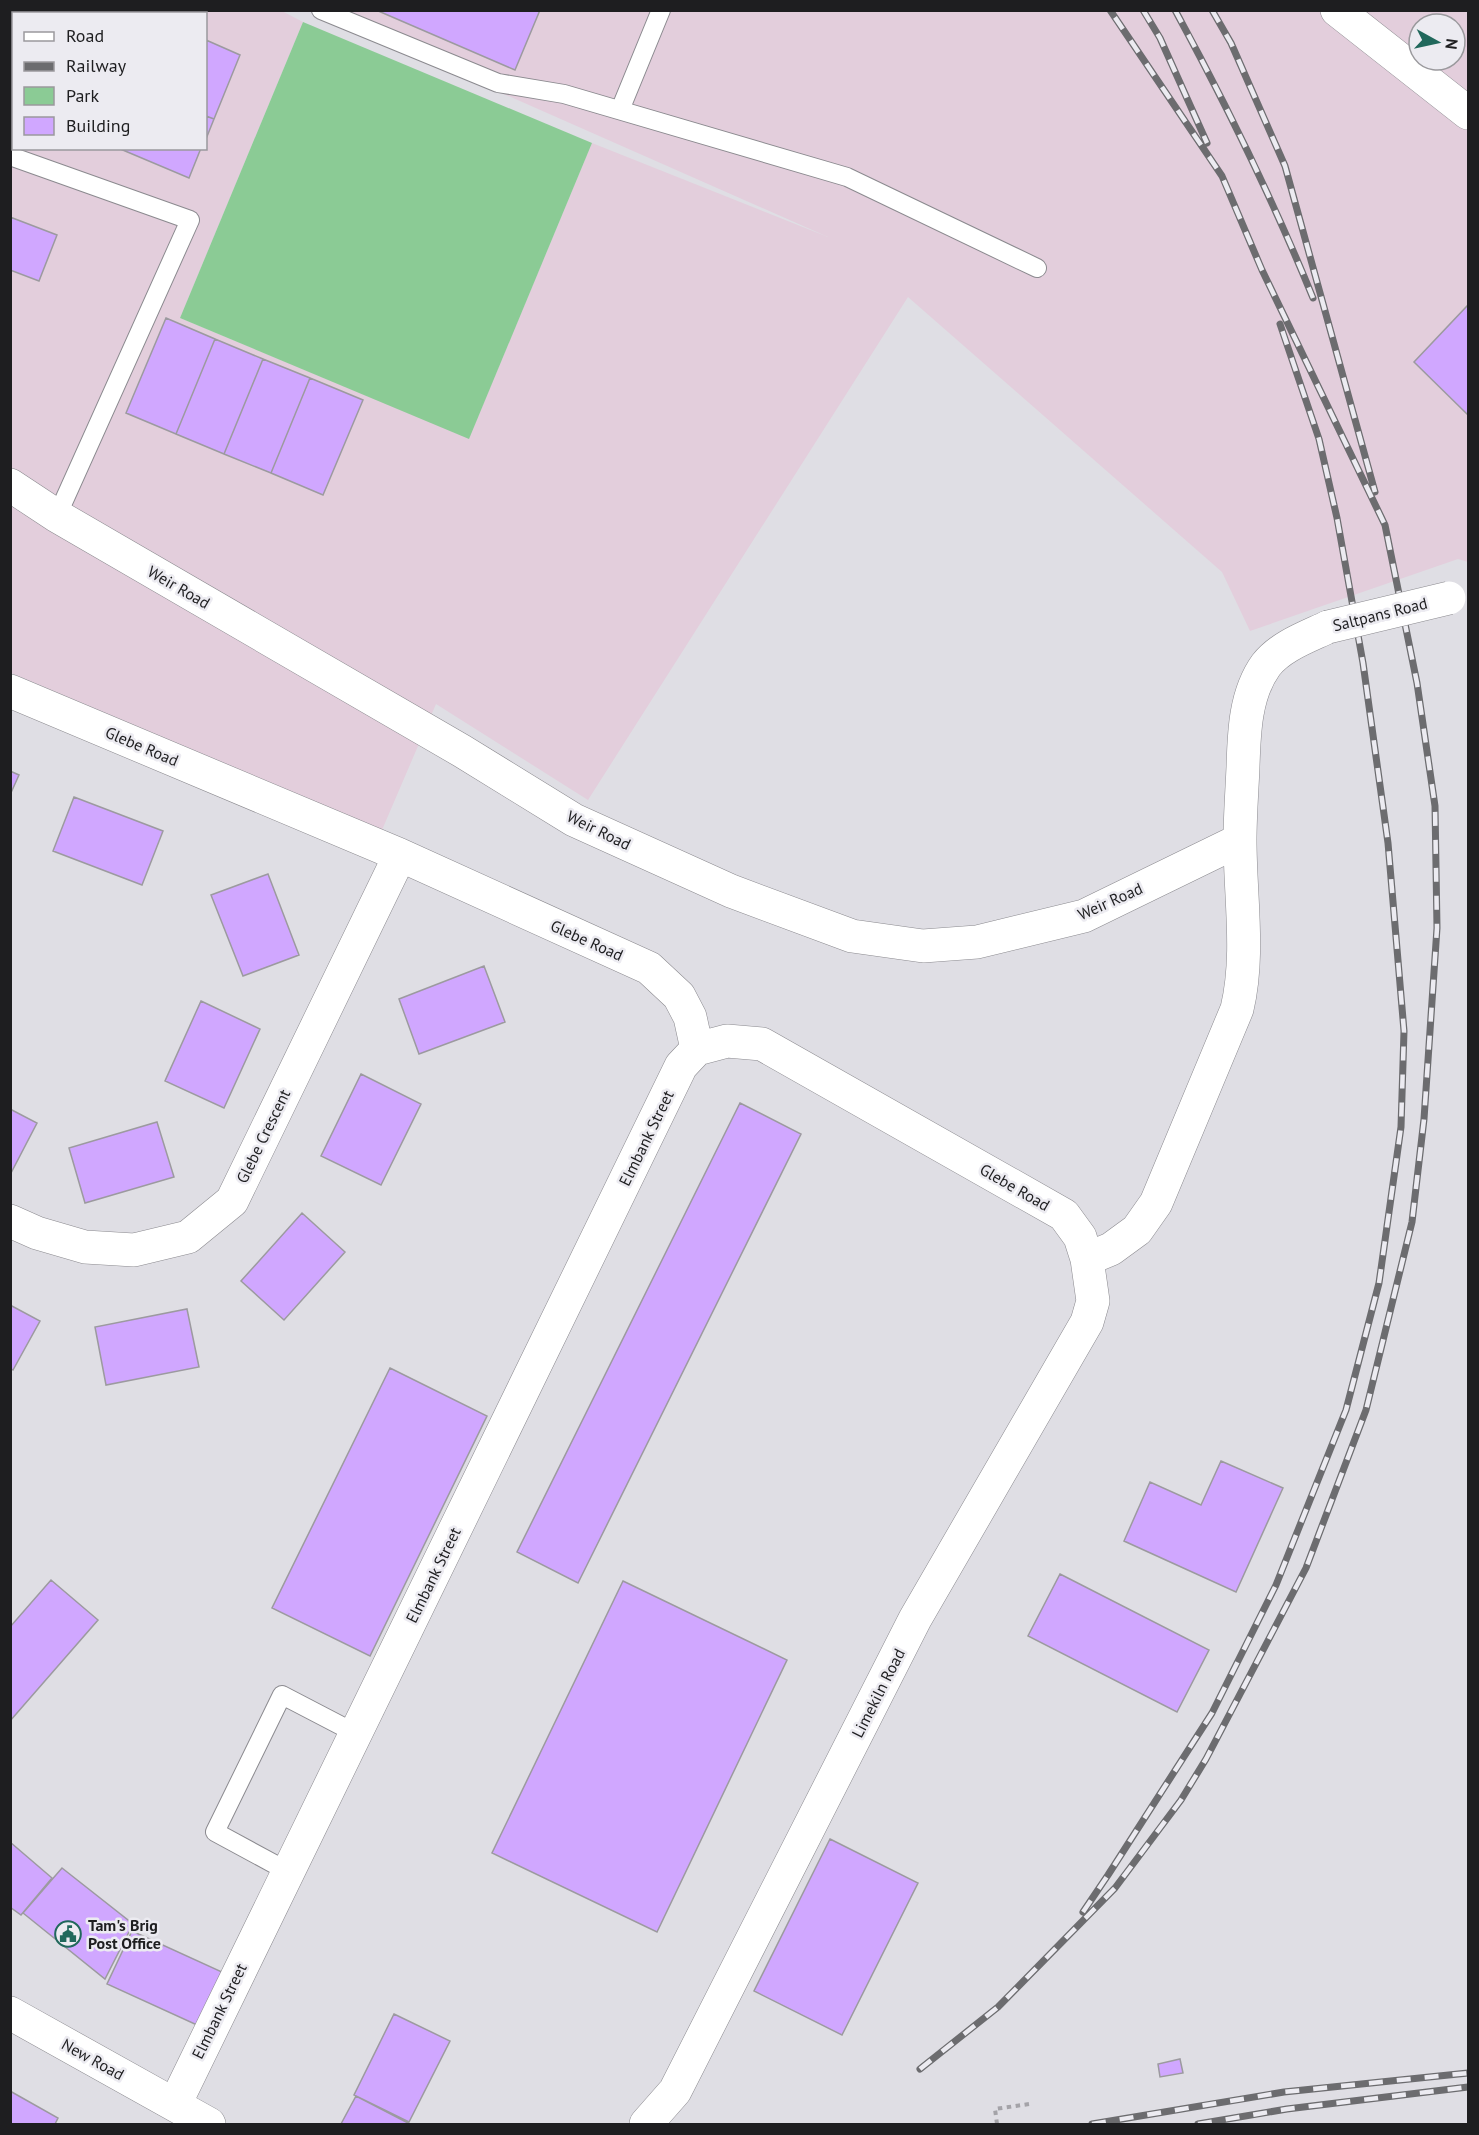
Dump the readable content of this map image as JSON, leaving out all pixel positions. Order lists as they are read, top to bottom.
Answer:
{
  "streets": {
    "street": [
      "Weir Road",
      "Saltpans Road",
      "Glebe Road",
      "Glebe Crescent",
      "Elmbank Street",
      "Limekiln Road",
      "New Road"
    ]
  },
  "crossings": [
    ["Weir Road", "Saltpans Road"],
    ["Saltpans Road", "Glebe Road"],
    ["Saltpans Road", "Limekiln Road"],
    ["Glebe Road", "Glebe Crescent"],
    ["Glebe Road", "Elmbank Street"],
    ["Glebe Road", "Limekiln Road"],
    ["Elmbank Street", "New Road"]
  ],
  "places": {
    "public building": ["Tam's Brig Post Office"]
  },
  "legend": [
    "Road",
    "Railway",
    "Park",
    "Building"
  ],
  "north": "right"
}
